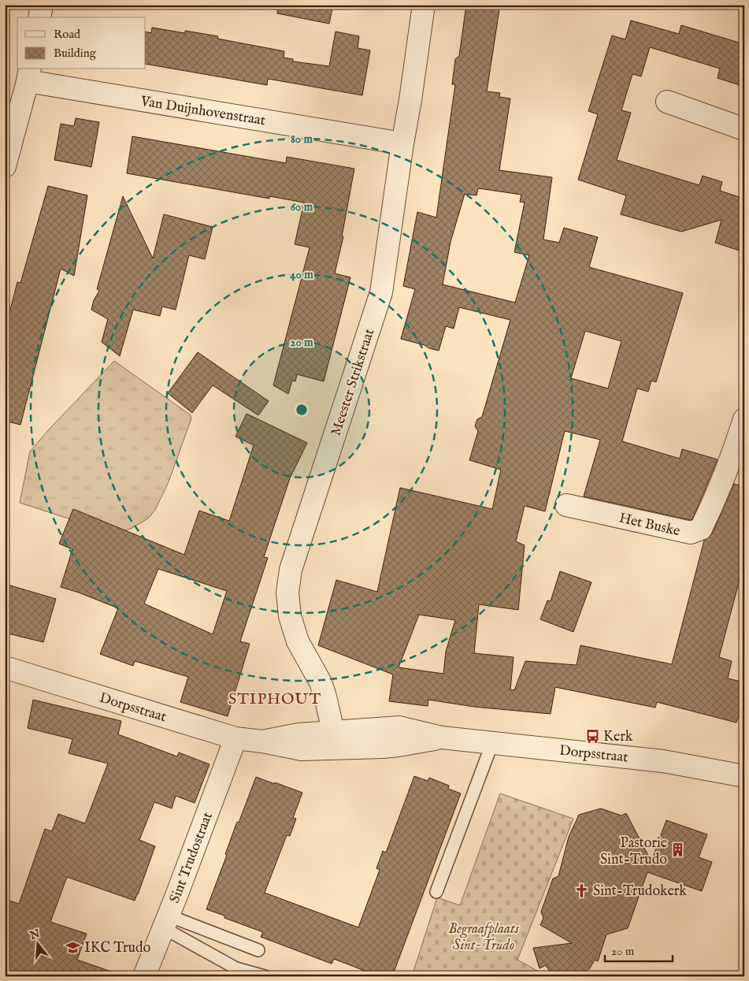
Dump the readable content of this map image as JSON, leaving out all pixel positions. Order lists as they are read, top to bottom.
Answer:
{
  "streets": {
    "street": [
      "Van Duijnhovenstraat",
      "Meester Strikstraat",
      "Het Buske",
      "Dorpsstraat",
      "Sint Trudostraat"
    ]
  },
  "crossings": [
    ["Van Duijnhovenstraat", "Meester Strikstraat"],
    ["Meester Strikstraat", "Dorpsstraat"],
    ["Dorpsstraat", "Sint Trudostraat"]
  ],
  "districts": ["STIPHOUT"],
  "parks": ["Begraafplaats Sint-Trudo"],
  "places": {
    "bus stop": ["Kerk"],
    "building": ["Pastorie Sint-Trudo"],
    "church": ["Sint-Trudokerk"],
    "school or university": ["IKC Trudo"]
  },
  "legend": ["Road", "Building"],
  "scale_bar": "20 m",
  "north": "top",
  "rings": [
    "80 m",
    "60 m",
    "40 m",
    "20 m"
  ]
}
